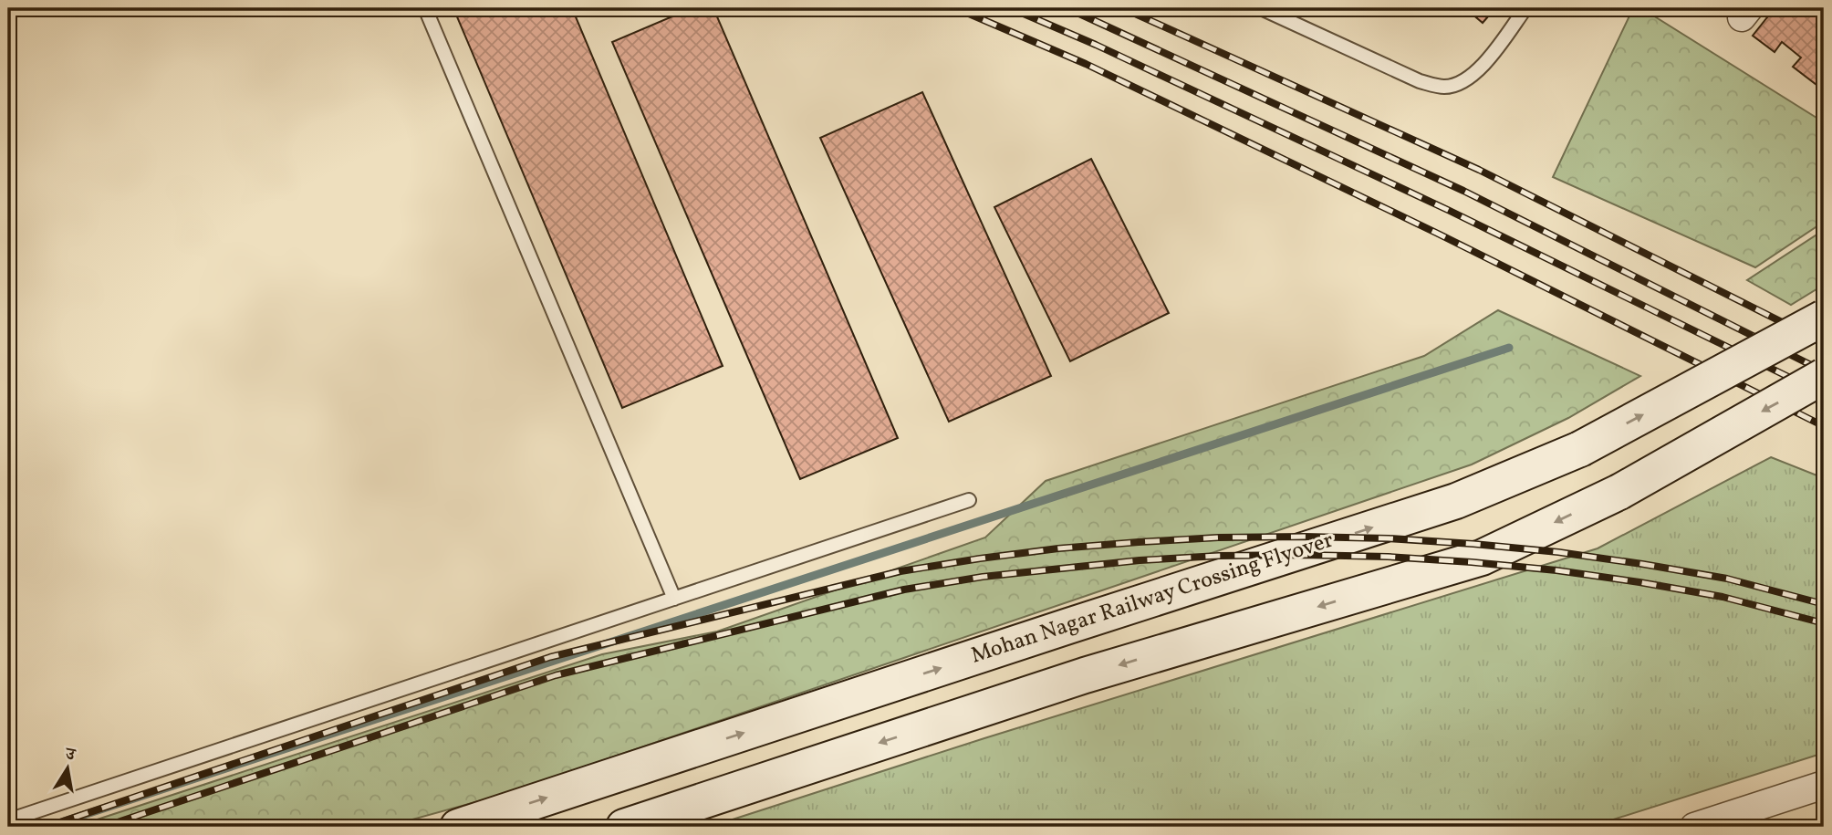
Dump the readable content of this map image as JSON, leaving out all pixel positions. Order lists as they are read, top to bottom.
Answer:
{
  "streets": {
    "main road": ["Mohan Nagar Railway Crossing Flyover"]
  },
  "north": "top"
}
